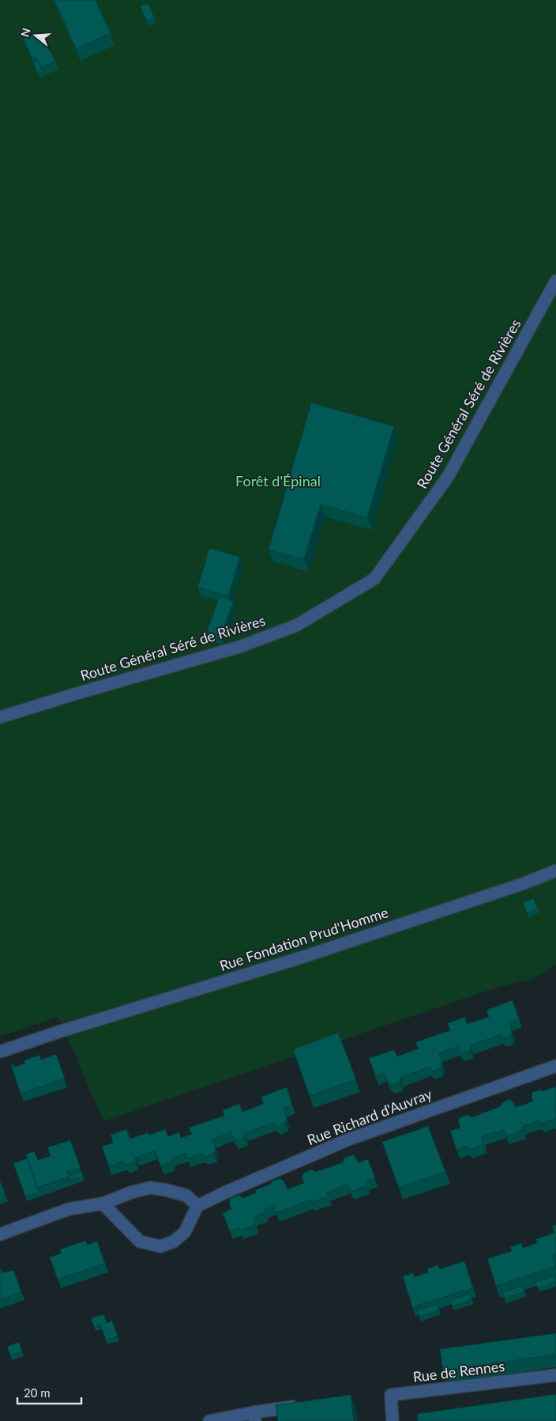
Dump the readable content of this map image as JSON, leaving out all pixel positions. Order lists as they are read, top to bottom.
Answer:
{
  "streets": {
    "street": [
      "Route Général Séré de Rivières",
      "Rue Fondation Prud'Homme",
      "Rue Richard d'Auvray",
      "Rue de Rennes"
    ]
  },
  "parks": ["Forêt d'Épinal"],
  "scale_bar": "20 m",
  "north": "left"
}
